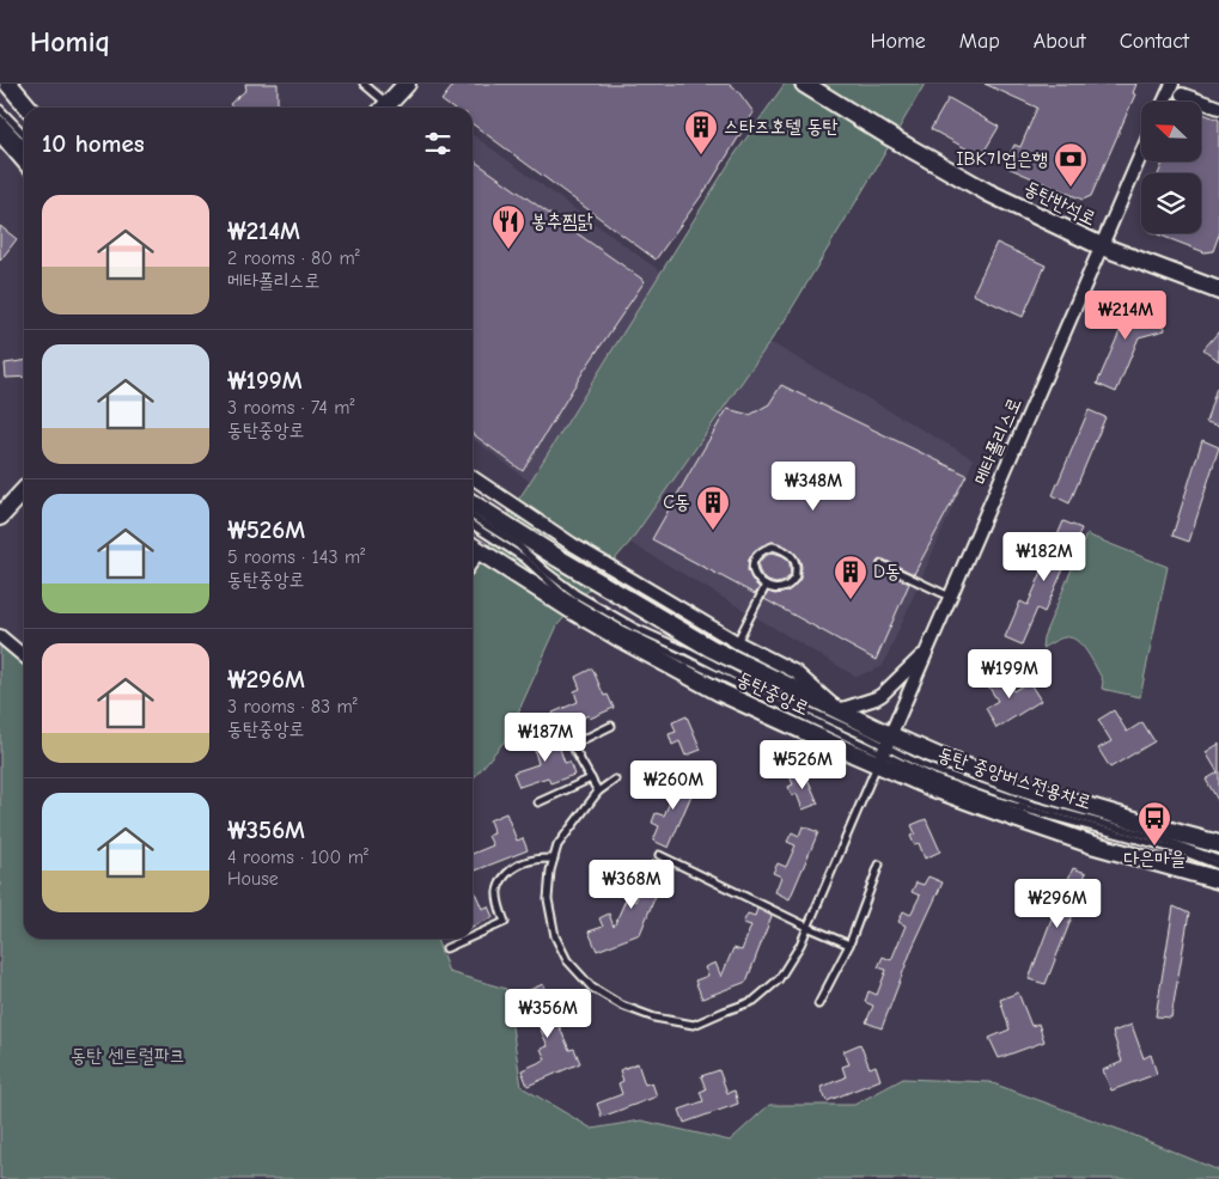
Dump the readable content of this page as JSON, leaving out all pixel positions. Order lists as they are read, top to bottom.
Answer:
{
  "streets": {
    "street": ["동탄반석로", "메타폴리스로", "동탄중앙로"],
    "lane": ["동탄 중앙버스전용차로"]
  },
  "crossings": [
    ["동탄반석로", "메타폴리스로"],
    ["메타폴리스로", "동탄중앙로"],
    ["메타폴리스로", "동탄 중앙버스전용차로"],
    ["동탄중앙로", "동탄 중앙버스전용차로"]
  ],
  "parks": ["동탄 센트럴파크"],
  "places": {
    "building": ["스타즈호텔 동탄", "C동", "D동"],
    "bank": ["IBK기업은행"],
    "restaurant": ["봉추찜닭"],
    "bus stop": ["다은마을"]
  },
  "north": "top left",
  "page": {
    "header": "Homiq",
    "nav": [
      "Home",
      "Map",
      "About",
      "Contact"
    ],
    "heading": "10 homes",
    "list": [
      {
        "name": "₩214M",
        "note": "2 rooms · 80 m² · 메타폴리스로"
      },
      {
        "name": "₩199M",
        "note": "3 rooms · 74 m² · 동탄중앙로"
      },
      {
        "name": "₩526M",
        "note": "5 rooms · 143 m² · 동탄중앙로"
      },
      {
        "name": "₩296M",
        "note": "3 rooms · 83 m² · 동탄중앙로"
      },
      {
        "name": "₩356M",
        "note": "4 rooms · 100 m² · House"
      }
    ],
    "price": [
      "₩214M",
      "₩348M",
      "₩182M",
      "₩199M",
      "₩187M",
      "₩526M",
      "₩260M",
      "₩368M",
      "₩296M",
      "₩356M"
    ]
  }
}
